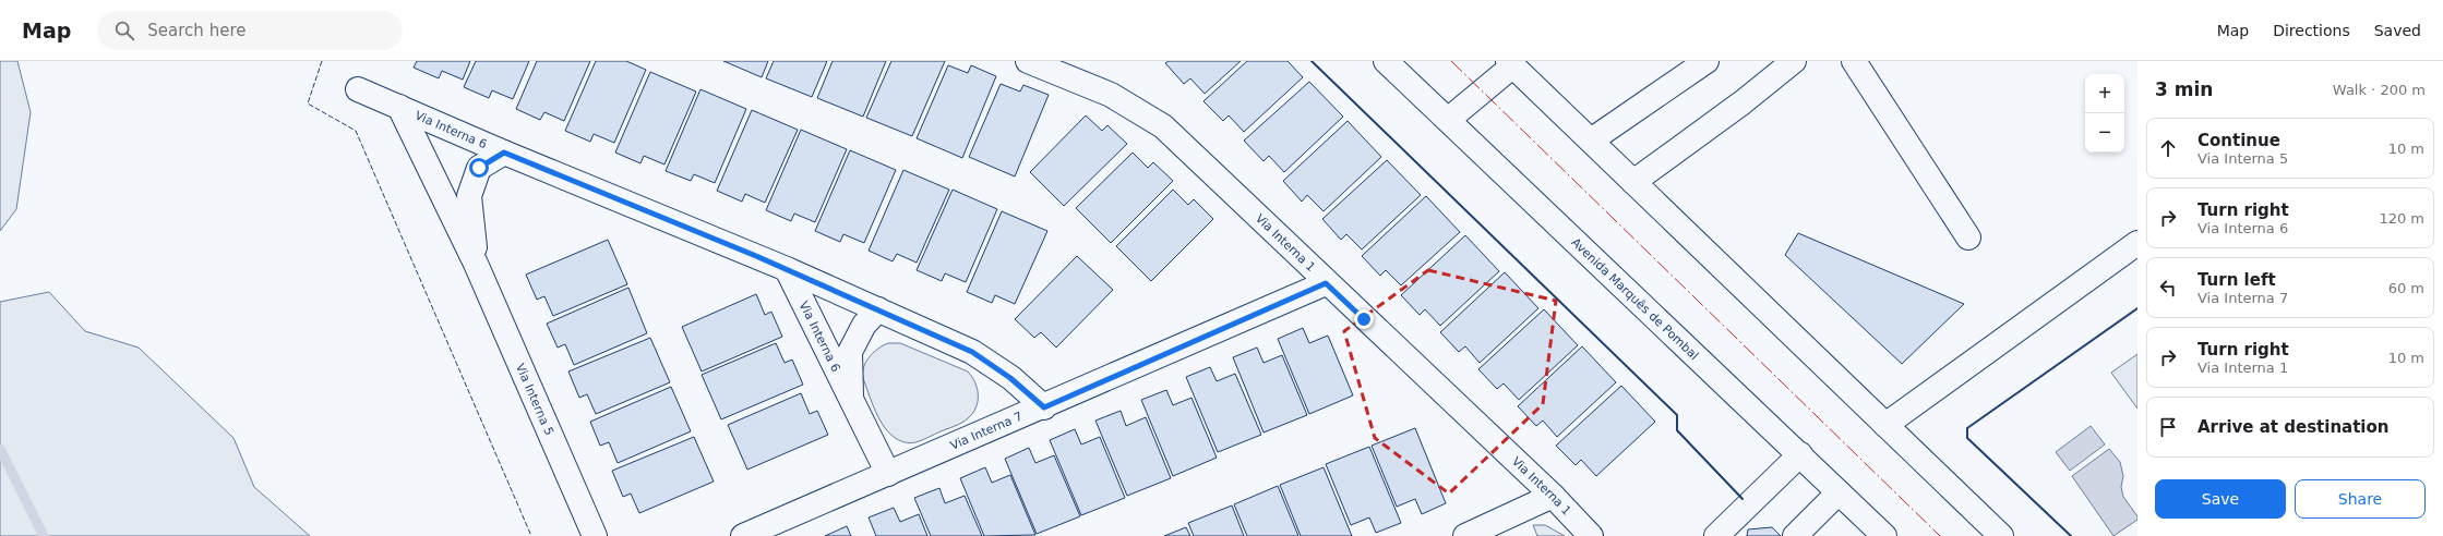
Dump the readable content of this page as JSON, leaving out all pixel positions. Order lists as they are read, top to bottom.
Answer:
{
  "streets": {
    "street": [
      "Via Interna 6",
      "Via Interna 1",
      "Avenida Marquês de Pombal",
      "Via Interna 5",
      "Via Interna 7"
    ]
  },
  "crossings": [
    ["Via Interna 6", "Via Interna 5"],
    ["Via Interna 6", "Via Interna 7"],
    ["Via Interna 1", "Via Interna 7"]
  ],
  "page": {
    "header": "Map",
    "search": "Search here",
    "nav": ["Map", "Directions", "Saved"],
    "heading": ["3 min", "Walk · 200 m"],
    "map_buttons": ["+", "−"],
    "list": [
      ["Continue", "Via Interna 5", "10 m"],
      ["Turn right", "Via Interna 6", "120 m"],
      ["Turn left", "Via Interna 7", "60 m"],
      ["Turn right", "Via Interna 1", "10 m"],
      "Arrive at destination"
    ],
    "buttons": ["Save", "Share"]
  }
}
